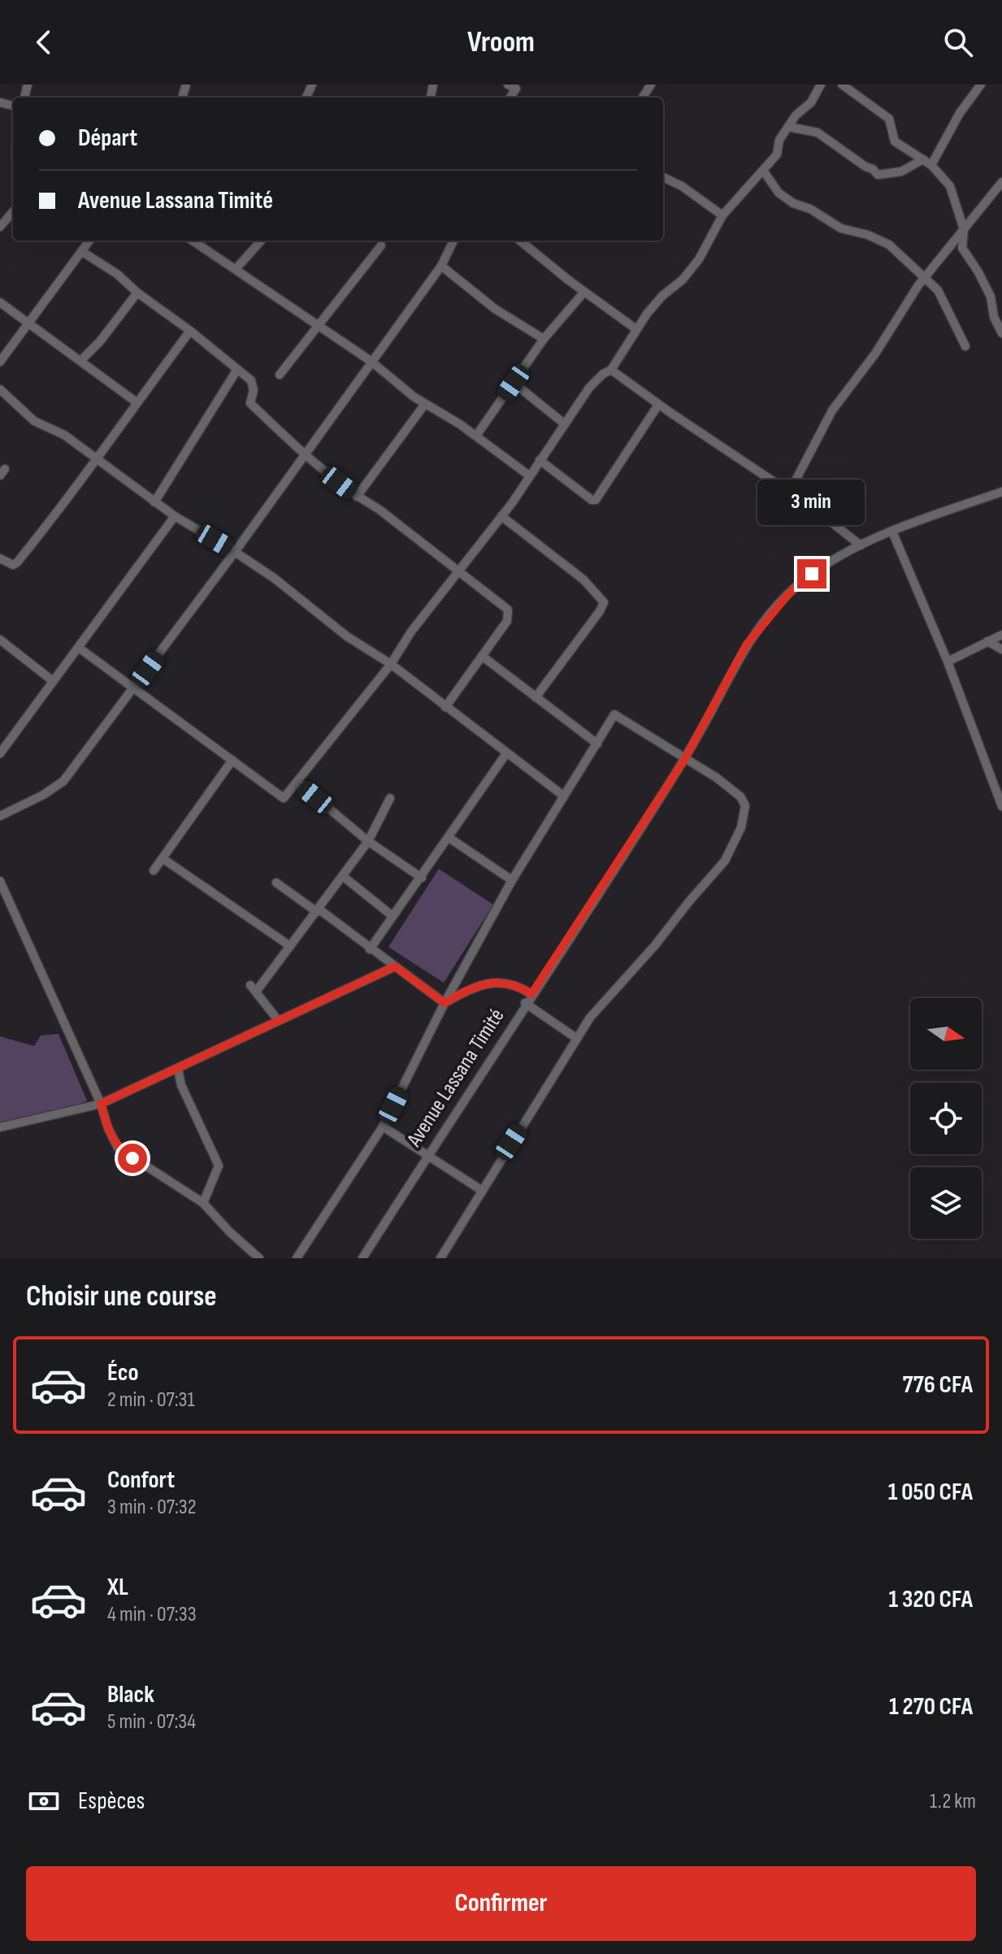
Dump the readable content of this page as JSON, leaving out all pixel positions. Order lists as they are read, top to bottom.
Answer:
{
  "streets": {
    "street": ["Avenue Lassana Timité"]
  },
  "north": "right",
  "page": {
    "header": "Vroom",
    "banner": ["Départ", "Avenue Lassana Timité"],
    "bubble": "3 min",
    "heading": "Choisir une course",
    "list": [
      {
        "name": "Éco",
        "note": "2 min · 07:31",
        "value": "776 CFA"
      },
      {
        "name": "Confort",
        "note": "3 min · 07:32",
        "value": "1 050 CFA"
      },
      {
        "name": "XL",
        "note": "4 min · 07:33",
        "value": "1 320 CFA"
      },
      {
        "name": "Black",
        "note": "5 min · 07:34",
        "value": "1 270 CFA"
      }
    ],
    "pay": ["Espèces", "1.2 km"],
    "buttons": "Confirmer"
  }
}
